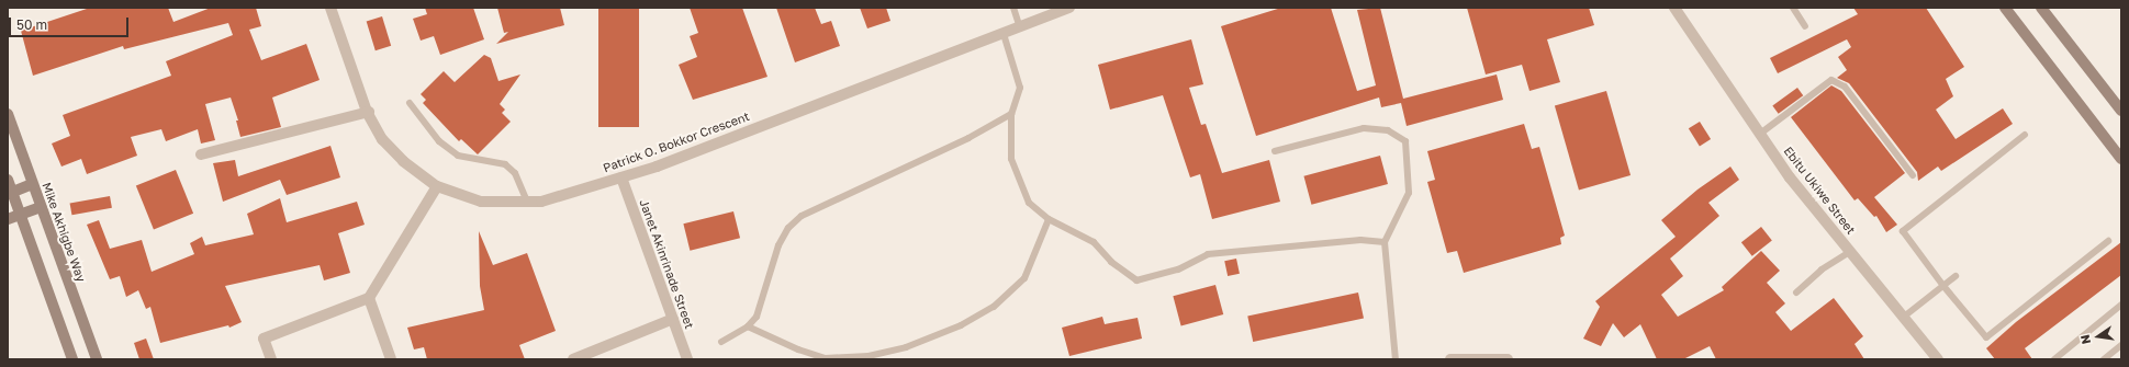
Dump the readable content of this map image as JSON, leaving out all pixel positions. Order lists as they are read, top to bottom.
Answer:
{
  "streets": {
    "street": [
      "Patrick O. Bokkor Crescent",
      "Ebitu Ukiwe Street",
      "Mike Akhigbe Way",
      "Janet Akinrinade Street"
    ]
  },
  "crossings": [
    ["Patrick O. Bokkor Crescent", "Janet Akinrinade Street"]
  ],
  "scale_bar": "50 m",
  "north": "left"
}
